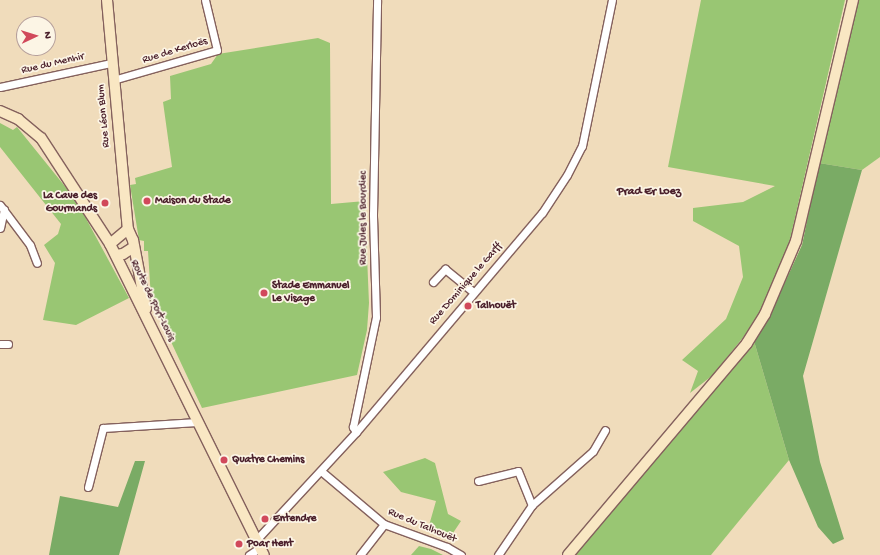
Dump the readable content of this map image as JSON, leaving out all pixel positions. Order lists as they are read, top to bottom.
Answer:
{
  "streets": {
    "street": [
      "Rue de Kerloës",
      "Rue du Menhir",
      "Rue Léon Blum",
      "Rue Jules le Bourdiec",
      "Rue Dominique le Garff",
      "Route de Port-Louis",
      "Rue du Talhouët"
    ]
  },
  "crossings": [
    ["Rue de Kerloës", "Rue Léon Blum"],
    ["Rue du Menhir", "Rue Léon Blum"],
    ["Rue Léon Blum", "Route de Port-Louis"],
    ["Rue Jules le Bourdiec", "Rue Dominique le Garff"],
    ["Rue Dominique le Garff", "Route de Port-Louis"],
    ["Rue Dominique le Garff", "Rue du Talhouët"]
  ],
  "districts": ["Prad Er Loez"],
  "places": [
    "Maison du Stade",
    "La Cave des Gourmands",
    "Stade Emmanuel Le Visage",
    "Talhouët",
    "Quatre Chemins",
    "Entendre",
    "Poar Hent"
  ],
  "north": "right"
}
